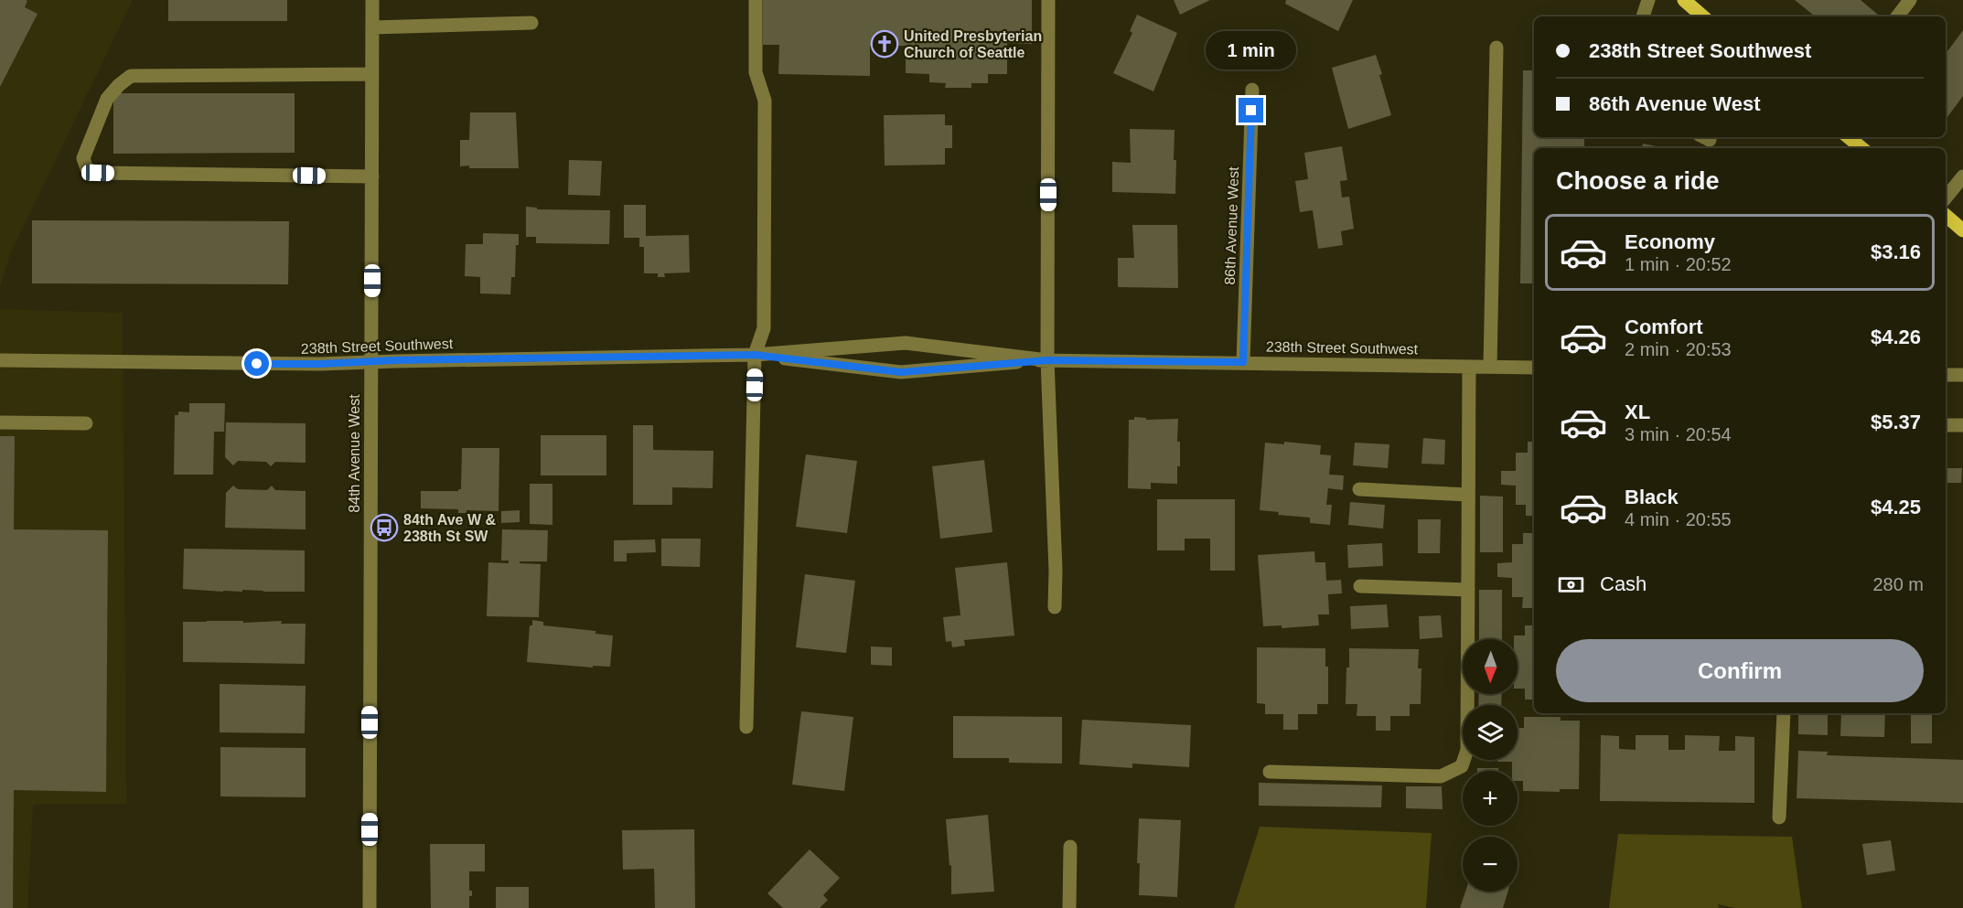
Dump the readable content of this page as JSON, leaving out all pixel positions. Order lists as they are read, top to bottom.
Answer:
{
  "streets": {
    "street": ["86th Avenue West", "238th Street Southwest", "84th Avenue West"]
  },
  "crossings": [
    ["86th Avenue West", "238th Street Southwest"],
    ["238th Street Southwest", "84th Avenue West"]
  ],
  "places": {
    "church": ["United Presbyterian Church of Seattle"],
    "bus stop": ["84th Ave W & 238th St SW"]
  },
  "north": "bottom",
  "page": {
    "banner": ["238th Street Southwest", "86th Avenue West"],
    "bubble": "1 min",
    "heading": "Choose a ride",
    "list": [
      {
        "name": "Economy",
        "note": "1 min · 20:52",
        "value": "$3.16"
      },
      {
        "name": "Comfort",
        "note": "2 min · 20:53",
        "value": "$4.26"
      },
      {
        "name": "XL",
        "note": "3 min · 20:54",
        "value": "$5.37"
      },
      {
        "name": "Black",
        "note": "4 min · 20:55",
        "value": "$4.25"
      }
    ],
    "pay": ["Cash", "280 m"],
    "buttons": "Confirm",
    "map_buttons": ["+", "−"]
  }
}
